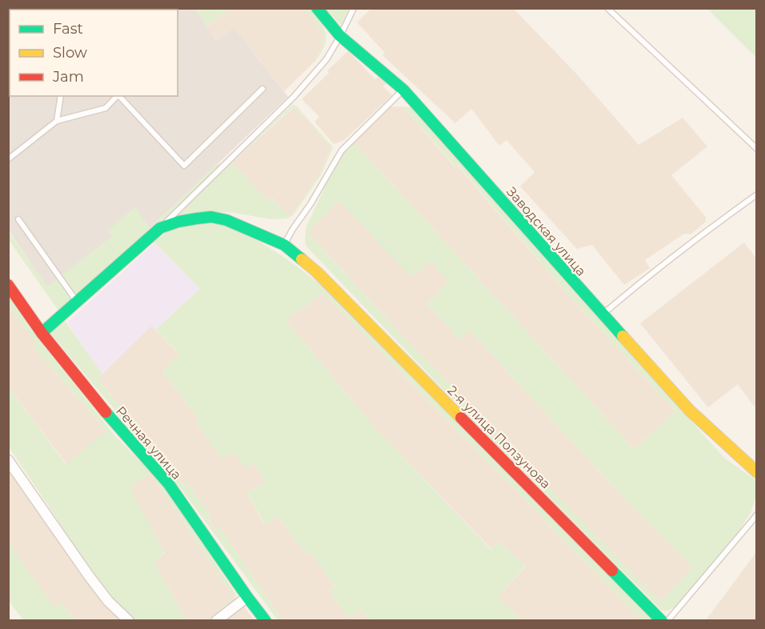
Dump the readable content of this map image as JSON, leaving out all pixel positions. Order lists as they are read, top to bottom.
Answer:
{
  "streets": {
    "street": ["Заводская улица", "2-я улица Ползунова", "Речная улица"]
  },
  "legend": ["Fast", "Slow", "Jam"]
}
